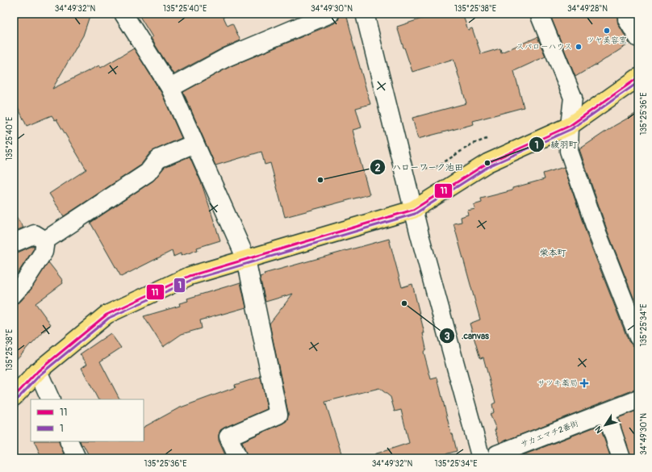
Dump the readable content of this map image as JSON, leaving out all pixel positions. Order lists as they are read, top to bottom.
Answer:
{
  "streets": {
    "street": ["サカエマチ2番街"]
  },
  "districts": ["栄本町"],
  "places": {
    "other": [
      "ツヤ美容室",
      "スパローハウス",
      "綾羽町",
      "ハローワーク池田",
      ".canvas"
    ],
    "health": ["サツキ薬局"]
  },
  "lines": ["transit line 11", "transit line 1"],
  "legend": ["11", "1"],
  "north": "bottom left",
  "coordinates": [
    "34°49'32\"N",
    "135°25'40\"E",
    "34°49'30\"N",
    "135°25'38\"E",
    "34°49'28\"N",
    "135°25'36\"E",
    "135°25'34\"E"
  ]
}
